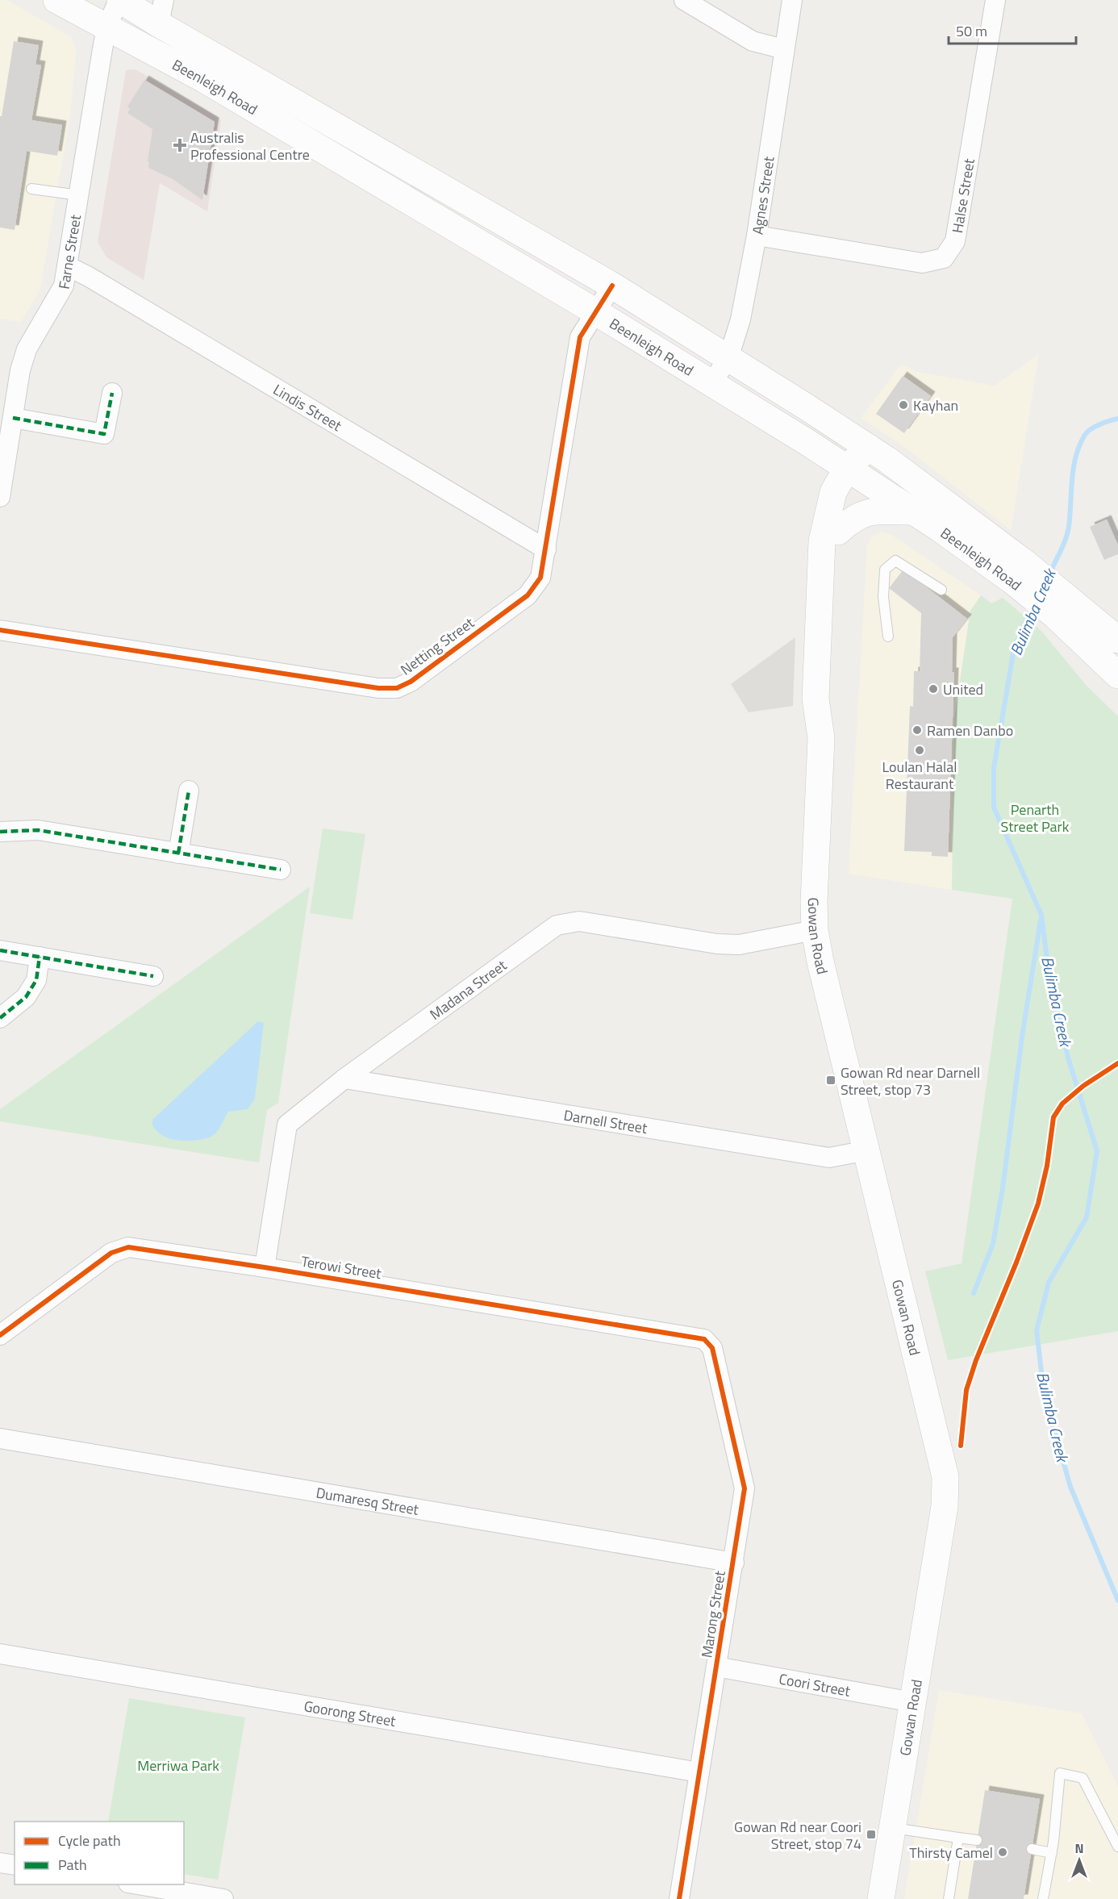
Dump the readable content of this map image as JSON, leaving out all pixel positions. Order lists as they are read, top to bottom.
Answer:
{
  "streets": {
    "main road": ["Beenleigh Road", "Gowan Road"],
    "street": [
      "Agnes Street",
      "Halse Street",
      "Farne Street",
      "Lindis Street",
      "Netting Street",
      "Madana Street",
      "Darnell Street",
      "Terowi Street",
      "Dumaresq Street",
      "Marong Street",
      "Coori Street",
      "Goorong Street"
    ]
  },
  "crossings": [
    ["Beenleigh Road", "Agnes Street"],
    ["Beenleigh Road", "Farne Street"],
    ["Beenleigh Road", "Netting Street"],
    ["Beenleigh Road", "Gowan Road"],
    ["Agnes Street", "Halse Street"],
    ["Farne Street", "Lindis Street"],
    ["Lindis Street", "Netting Street"],
    ["Gowan Road", "Madana Street"],
    ["Gowan Road", "Darnell Street"],
    ["Gowan Road", "Coori Street"],
    ["Madana Street", "Darnell Street"],
    ["Madana Street", "Terowi Street"],
    ["Terowi Street", "Marong Street"],
    ["Dumaresq Street", "Marong Street"],
    ["Marong Street", "Coori Street"],
    ["Marong Street", "Goorong Street"]
  ],
  "water": ["Bulimba Creek"],
  "parks": ["Penarth Street Park", "Merriwa Park"],
  "places": {
    "health": ["Australis Professional Centre"],
    "other": [
      "Kayhan",
      "United",
      "Ramen Danbo",
      "Loulan Halal Restaurant",
      "Thirsty Camel"
    ],
    "transit": ["Gowan Rd near Darnell Street, stop 73", "Gowan Rd near Coori Street, stop 74"]
  },
  "legend": ["Cycle path", "Path"],
  "scale_bar": "50 m",
  "north": "top"
}
